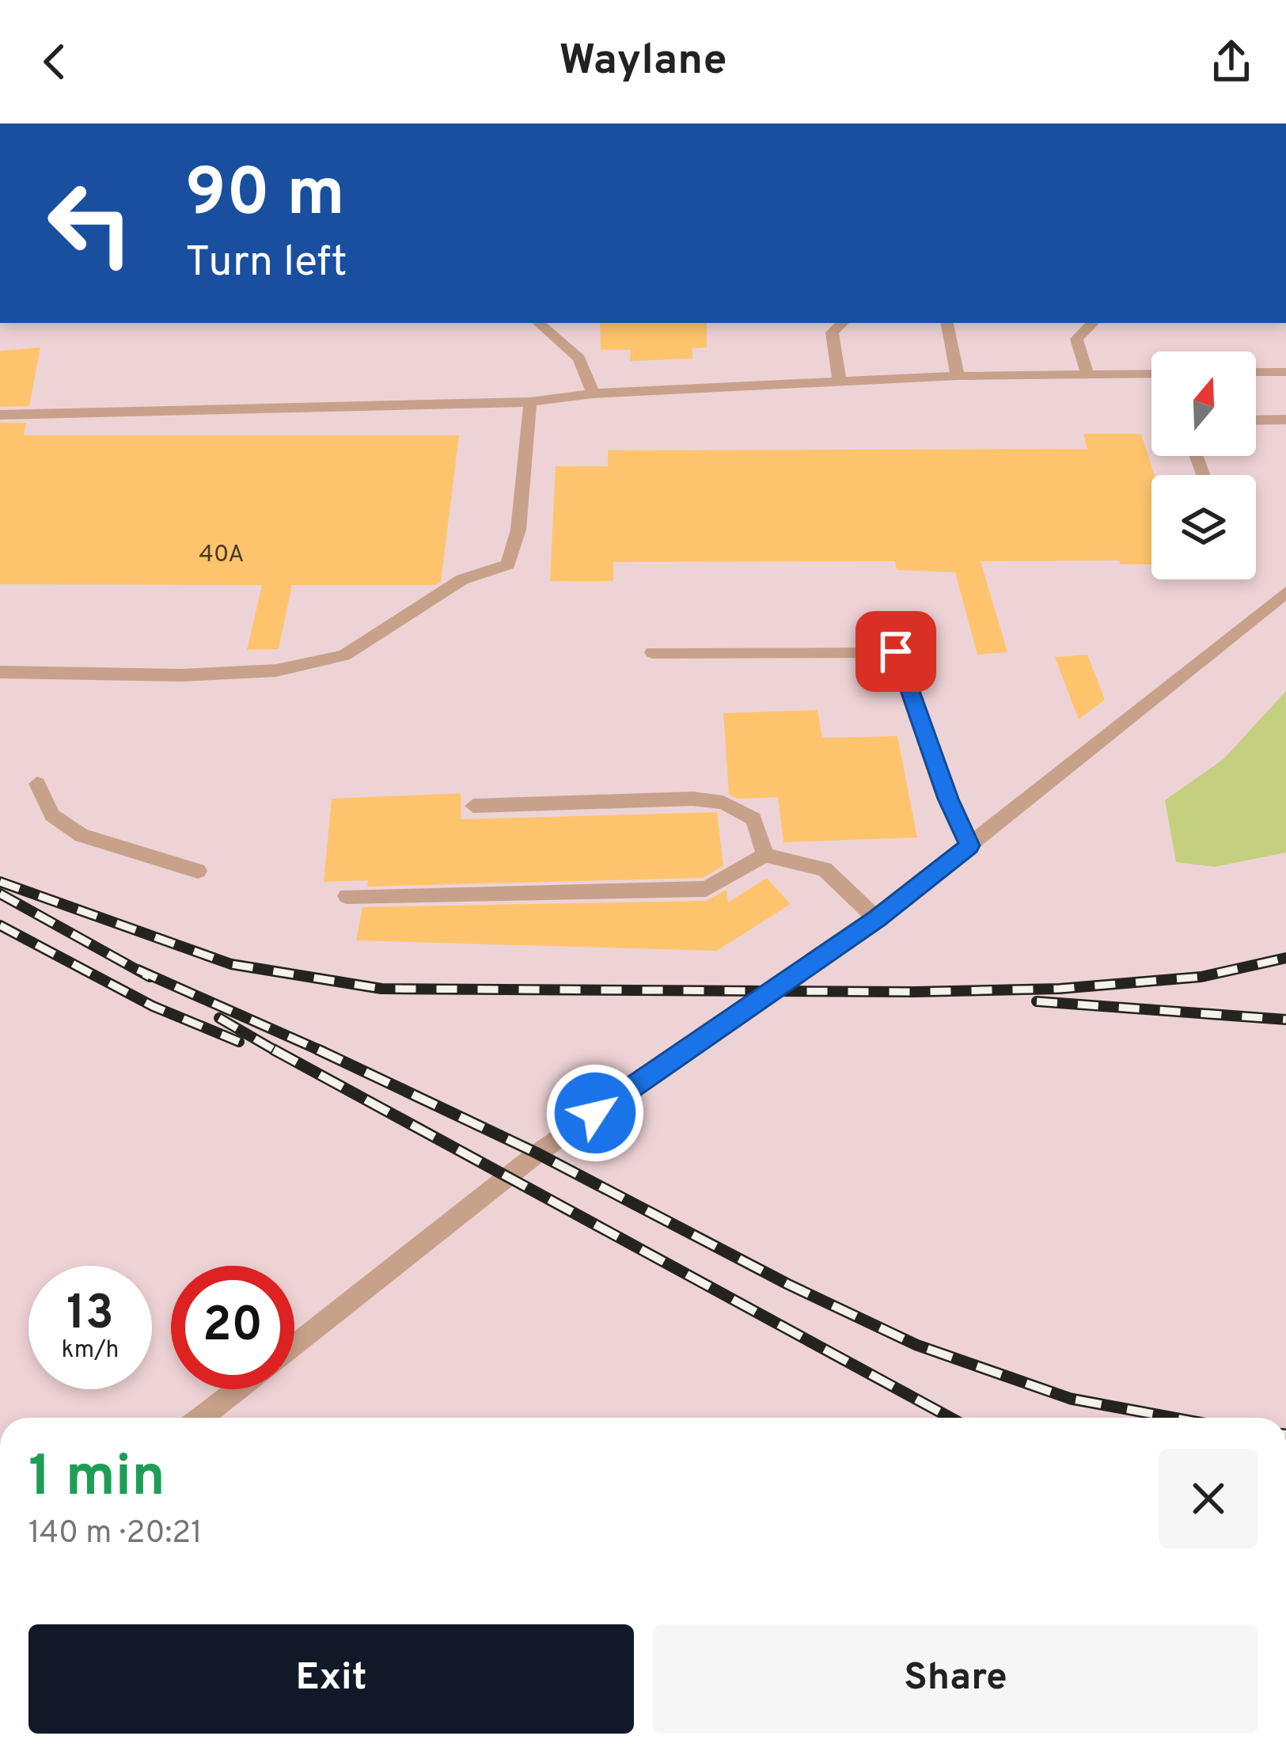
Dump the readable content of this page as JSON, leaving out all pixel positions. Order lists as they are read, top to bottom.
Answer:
{
  "house_numbers": ["40А"],
  "north": "top",
  "page": {
    "header": "Waylane",
    "turn": ["90 m", "Turn left"],
    "speed": "13 km/h",
    "limit": "20",
    "heading": ["1 min", "140 m · 20:21"],
    "buttons": ["Exit", "Share"]
  }
}
